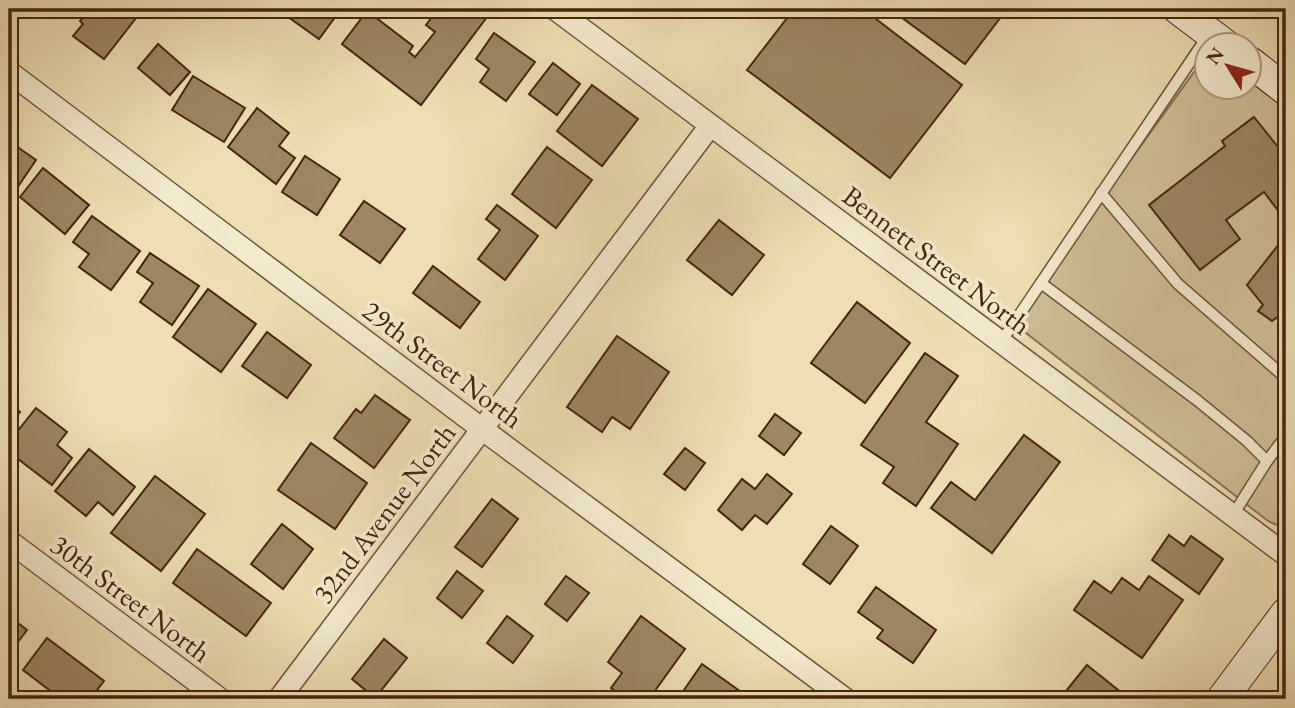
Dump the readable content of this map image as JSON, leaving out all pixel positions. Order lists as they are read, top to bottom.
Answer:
{
  "streets": {
    "street": [
      "Bennett Street North",
      "29th Street North",
      "32nd Avenue North",
      "30th Street North"
    ]
  },
  "crossings": [
    ["Bennett Street North", "32nd Avenue North"],
    ["29th Street North", "32nd Avenue North"]
  ],
  "north": "top left"
}
